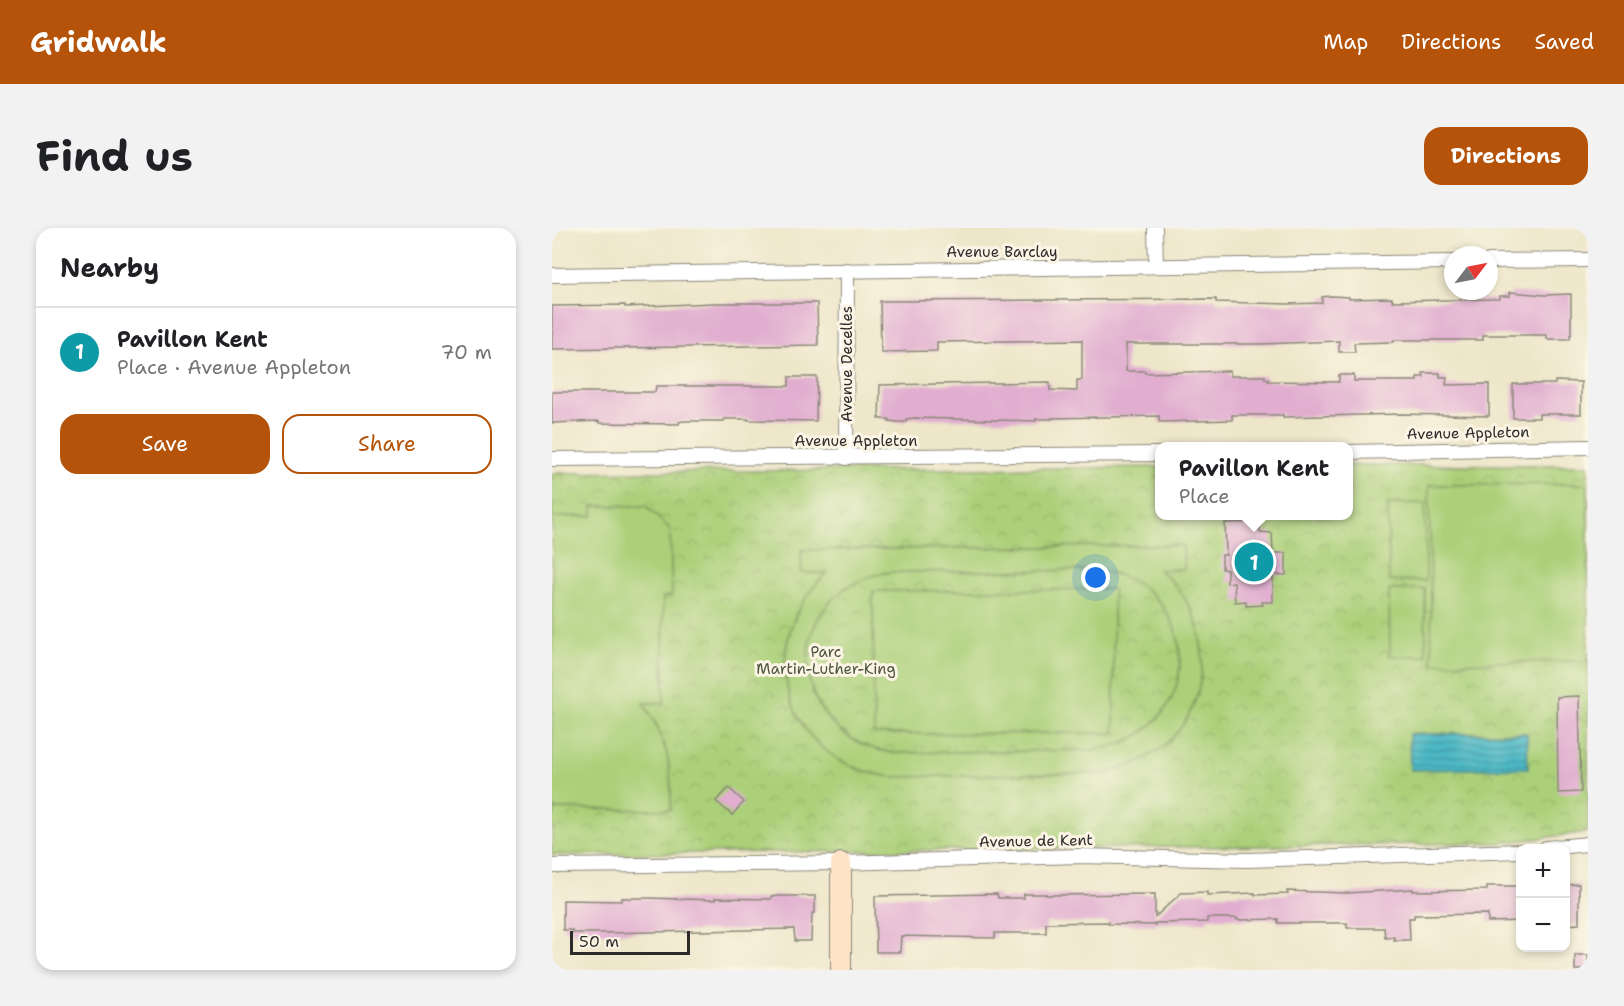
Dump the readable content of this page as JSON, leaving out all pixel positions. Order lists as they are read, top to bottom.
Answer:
{
  "streets": {
    "street": [
      "Avenue Barclay",
      "Avenue Decelles",
      "Avenue Appleton",
      "Avenue de Kent"
    ]
  },
  "crossings": [
    ["Avenue Barclay", "Avenue Decelles"],
    ["Avenue Decelles", "Avenue Appleton"]
  ],
  "parks": ["Parc Martin-Luther-King"],
  "scale_bar": "50 m",
  "north": "top right",
  "page": {
    "header": "Gridwalk",
    "nav": ["Map", "Directions", "Saved"],
    "buttons": [
      "Directions",
      ["Save", "Share"]
    ],
    "title": "Find us",
    "heading": "Nearby",
    "list": [
      {
        "mark": "1",
        "name": "Pavillon Kent",
        "note": "Place · Avenue Appleton",
        "value": "70 m"
      }
    ],
    "popup": ["Pavillon Kent", "Place"],
    "pins": "1",
    "map_buttons": ["+", "−"],
    "scale": "50 m"
  }
}
